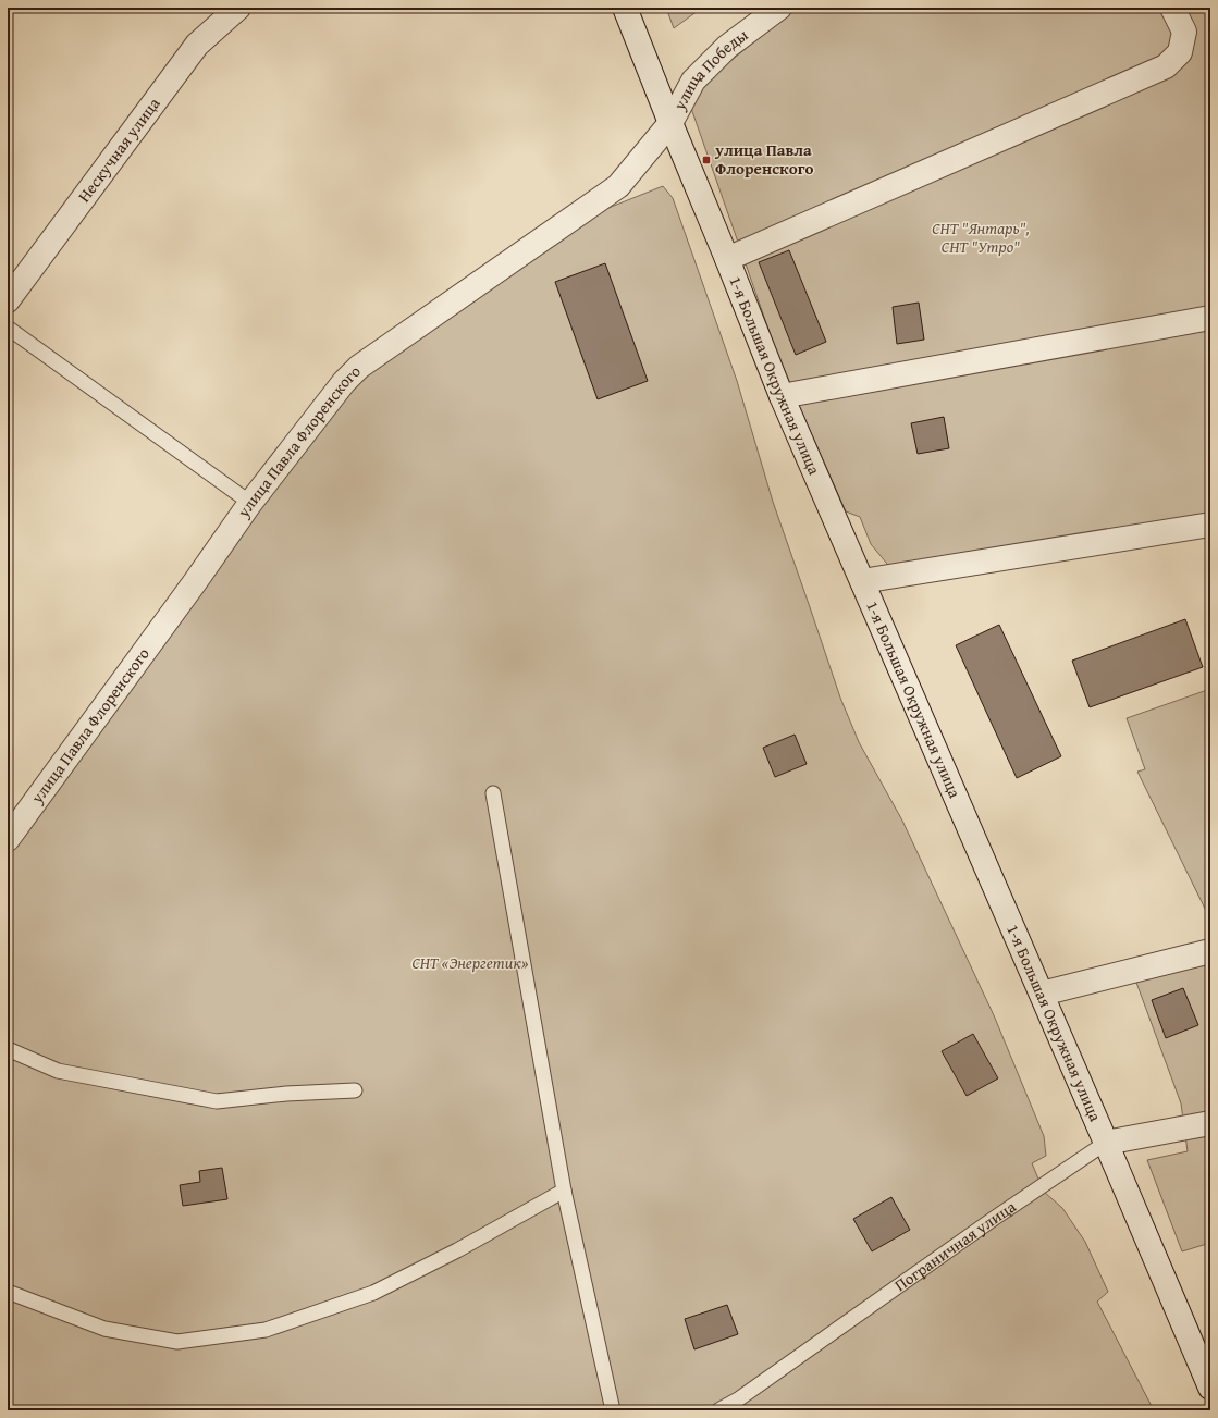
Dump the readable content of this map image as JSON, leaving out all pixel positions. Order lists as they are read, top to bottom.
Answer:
{
  "streets": {
    "street": [
      "улица Победы",
      "Нескучная улица",
      "1-я Большая Окружная улица",
      "улица Павла Флоренского",
      "Пограничная улица"
    ]
  },
  "crossings": [
    ["улица Победы", "1-я Большая Окружная улица"],
    ["улица Победы", "улица Павла Флоренского"],
    ["1-я Большая Окружная улица", "улица Павла Флоренского"],
    ["1-я Большая Окружная улица", "Пограничная улица"]
  ],
  "parks": ["СНТ \"Янтарь\", СНТ \"Утро\"", "СНТ «Энергетик»"],
  "places": {
    "transit": ["улица Павла Флоренского"]
  }
}
